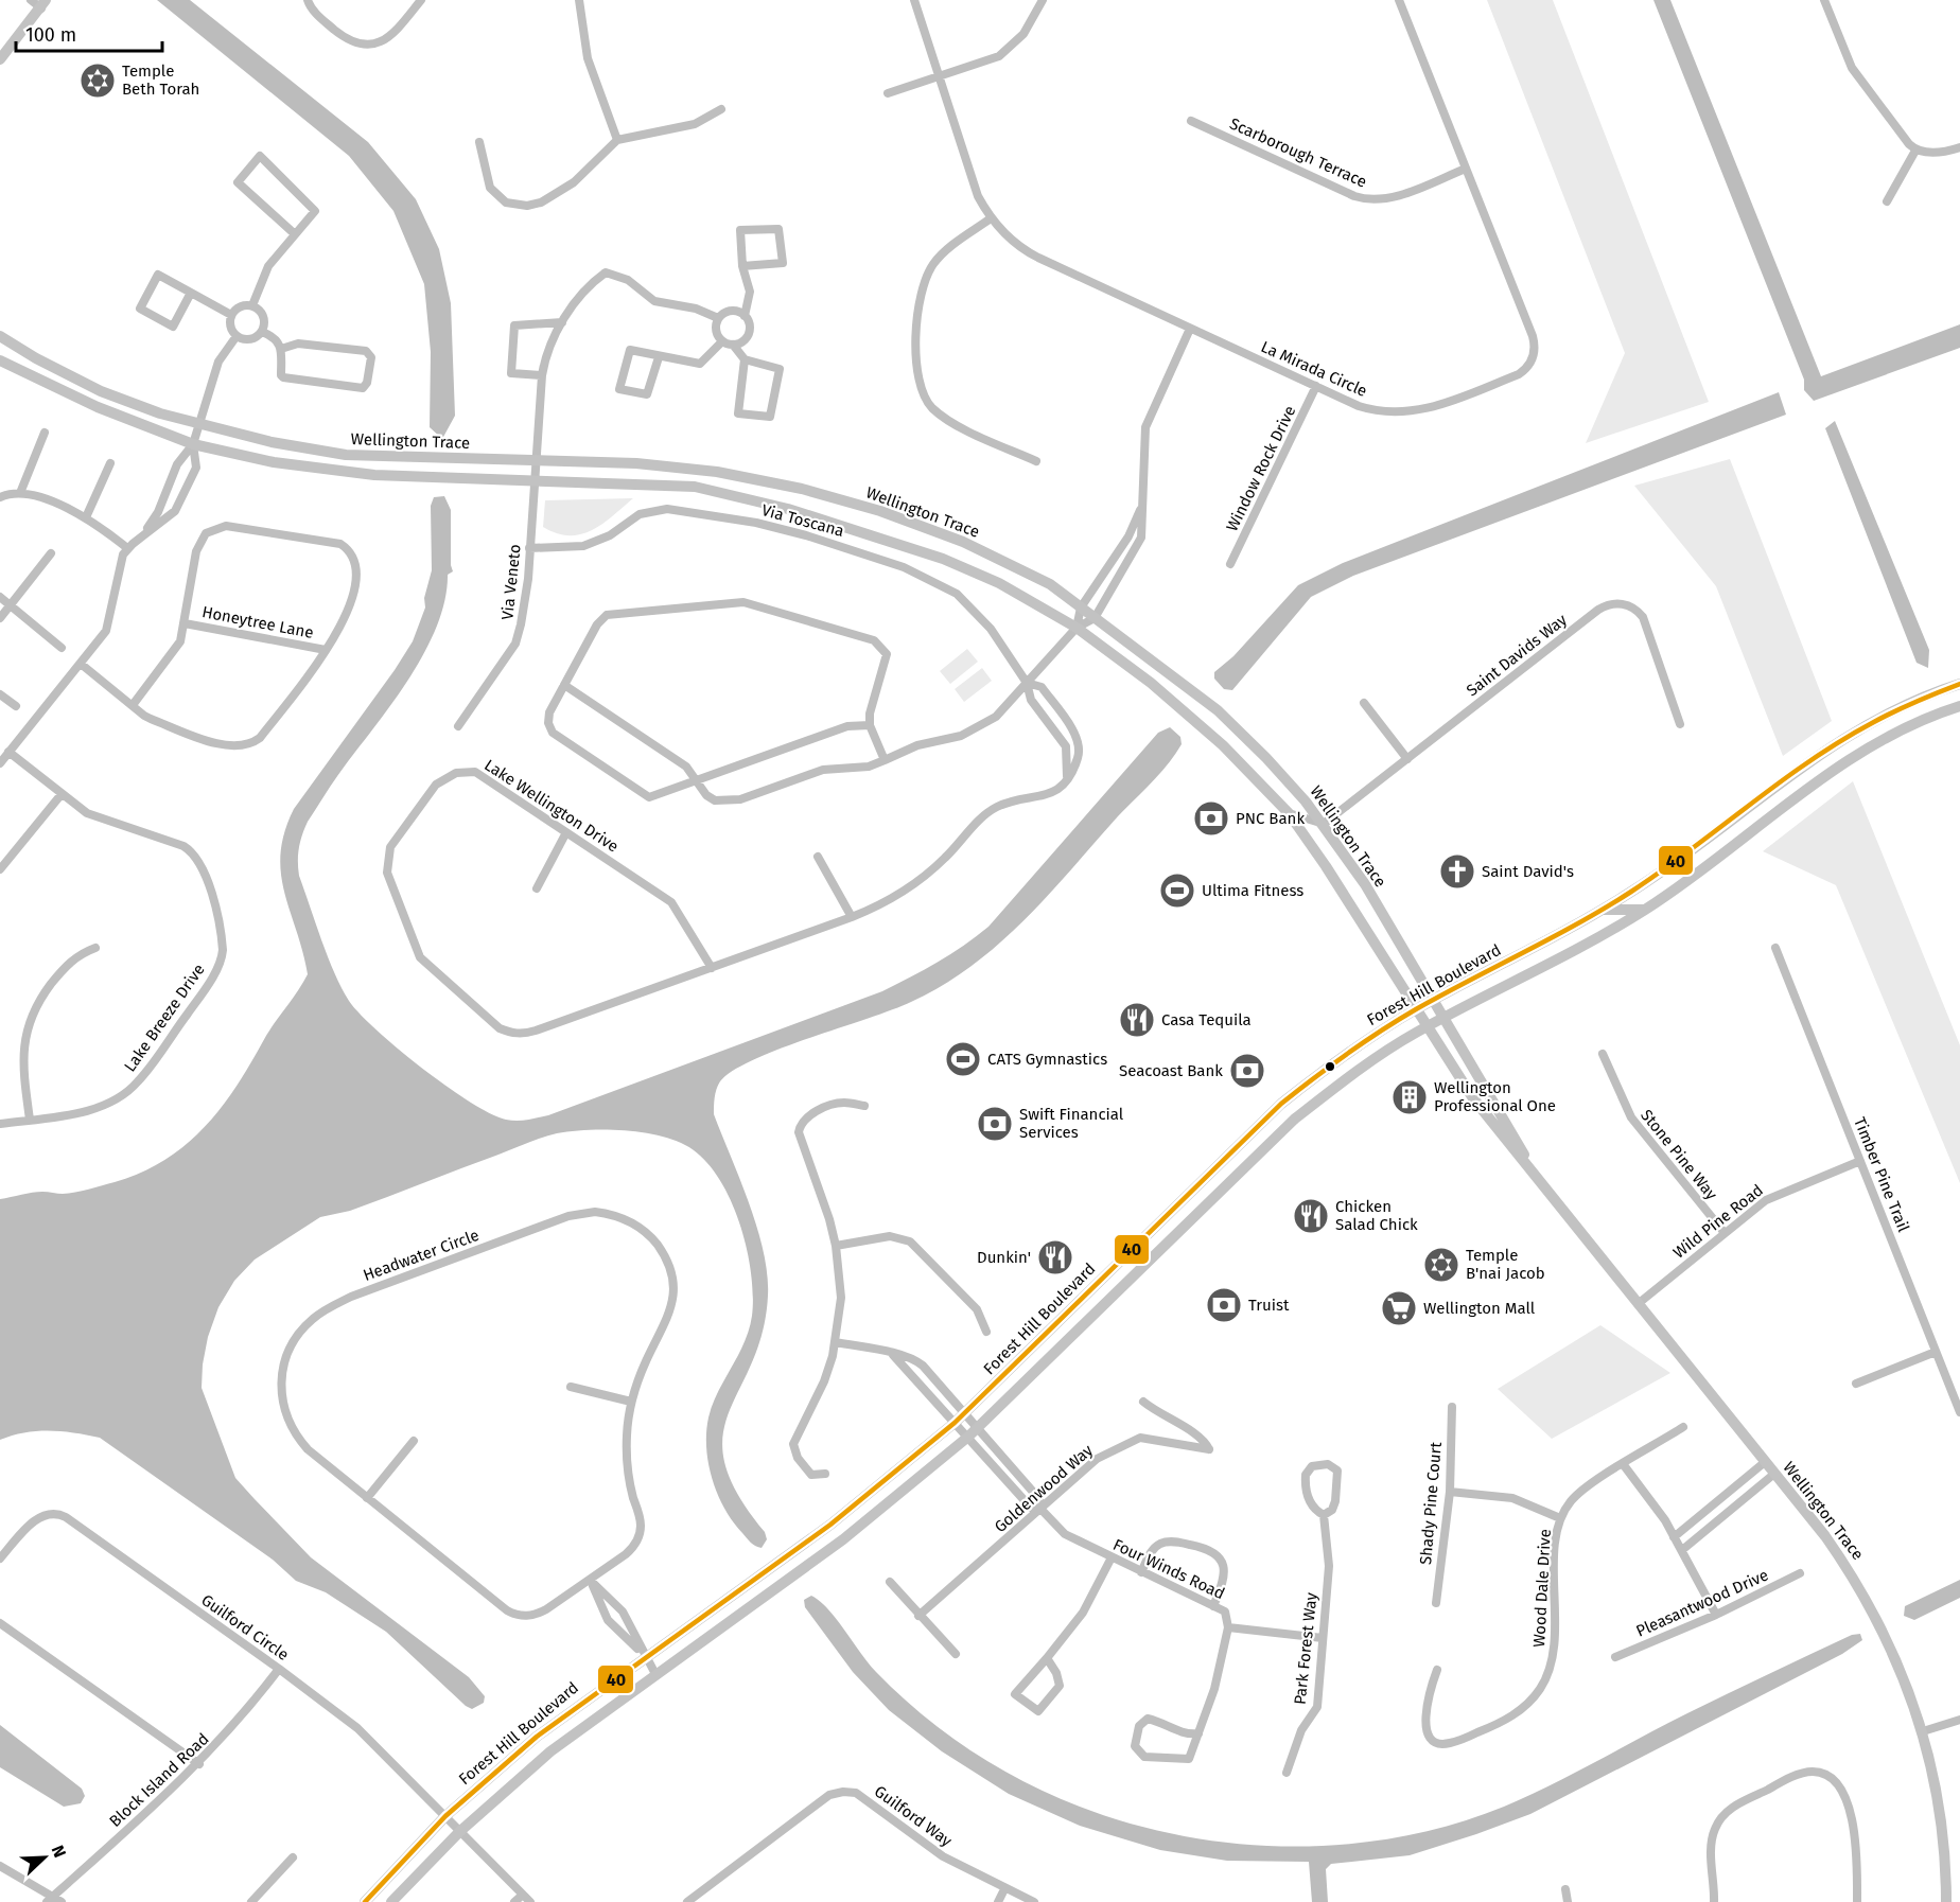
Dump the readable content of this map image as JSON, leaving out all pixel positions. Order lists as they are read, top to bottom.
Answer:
{
  "streets": {
    "street": [
      "Scarborough Terrace",
      "La Mirada Circle",
      "Wellington Trace",
      "Window Rock Drive",
      "Via Toscana",
      "Via Veneto",
      "Honeytree Lane",
      "Saint Davids Way",
      "Lake Wellington Drive",
      "Forest Hill Boulevard",
      "Lake Breeze Drive",
      "Stone Pine Way",
      "Timber Pine Trail",
      "Wild Pine Road",
      "Headwater Circle",
      "Goldenwood Way",
      "Shady Pine Court",
      "Four Winds Road",
      "Wood Dale Drive",
      "Pleasantwood Drive",
      "Guilford Circle",
      "Park Forest Way",
      "Block Island Road",
      "Guilford Way"
    ]
  },
  "crossings": [
    ["Scarborough Terrace", "La Mirada Circle"],
    ["La Mirada Circle", "Window Rock Drive"],
    ["Wellington Trace", "Via Veneto"],
    ["Wellington Trace", "Saint Davids Way"],
    ["Wellington Trace", "Forest Hill Boulevard"],
    ["Wellington Trace", "Wild Pine Road"],
    ["Via Toscana", "Via Veneto"],
    ["Forest Hill Boulevard", "Four Winds Road"],
    ["Forest Hill Boulevard", "Guilford Circle"],
    ["Stone Pine Way", "Wild Pine Road"],
    ["Timber Pine Trail", "Wild Pine Road"],
    ["Goldenwood Way", "Four Winds Road"],
    ["Guilford Circle", "Block Island Road"]
  ],
  "places": {
    "synagogue": ["Temple Beth Torah", "Temple B'nai Jacob"],
    "bank": [
      "PNC Bank",
      "Seacoast Bank",
      "Swift Financial Services",
      "Truist"
    ],
    "church": ["Saint David's"],
    "sports": ["Ultima Fitness", "CATS Gymnastics"],
    "restaurant": ["Casa Tequila", "Chicken Salad Chick", "Dunkin'"],
    "building": ["Wellington Professional One"],
    "supermarket": ["Wellington Mall"]
  },
  "lines": ["transit line 40"],
  "scale_bar": "100 m",
  "north": "top right"
}
